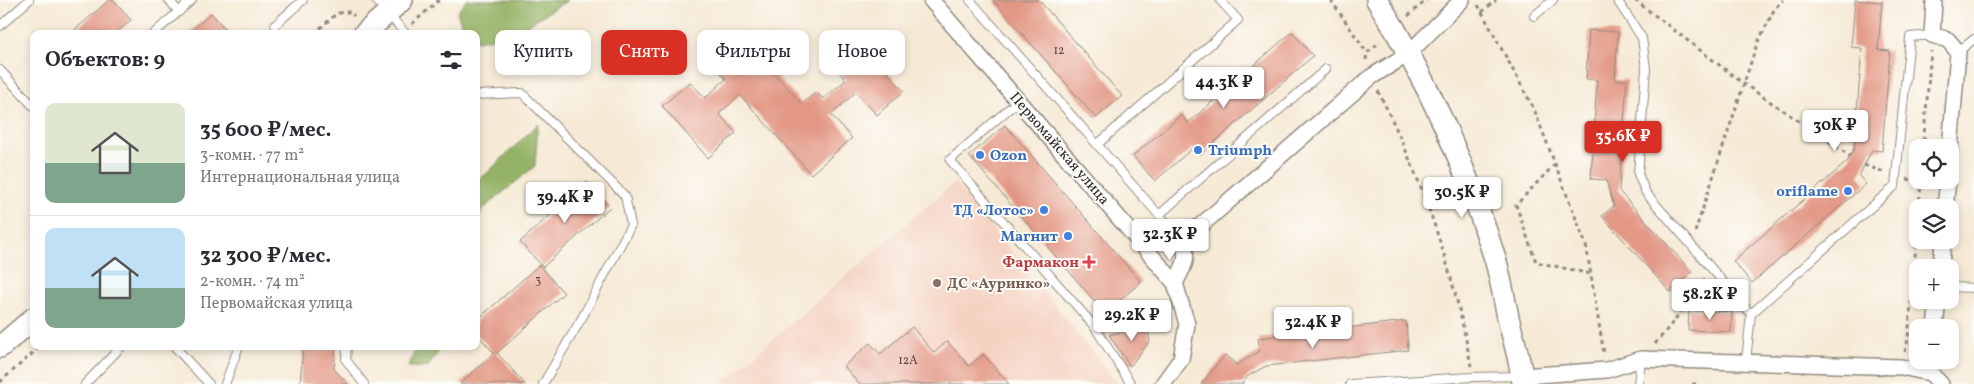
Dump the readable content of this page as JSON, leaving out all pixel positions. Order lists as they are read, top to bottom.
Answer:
{
  "streets": {
    "street": ["Первомайская улица"]
  },
  "places": {
    "other": [
      "Triumph",
      "Ozon",
      "oriflame",
      "ТД «Лотос»",
      "Магнит",
      "ДС «Ауринко»"
    ],
    "health": ["Фармакон"]
  },
  "house_numbers": ["12", "3", "12А"],
  "page": {
    "chip": [
      "Купить",
      "Снять",
      "Фильтры",
      "Новое"
    ],
    "heading": "Объектов: 9",
    "price": [
      "44.3K ₽",
      "30K ₽",
      "35.6K ₽",
      "30.5K ₽",
      "39.4K ₽",
      "32.3K ₽",
      "58.2K ₽",
      "29.2K ₽",
      "32.4K ₽"
    ],
    "list": [
      {
        "name": "35 600 ₽/мес.",
        "note": "3-комн. · 77 m² · Интернациональная улица"
      },
      {
        "name": "32 300 ₽/мес.",
        "note": "2-комн. · 74 m² · Первомайская улица"
      }
    ],
    "map_buttons": ["+", "−"]
  }
}
